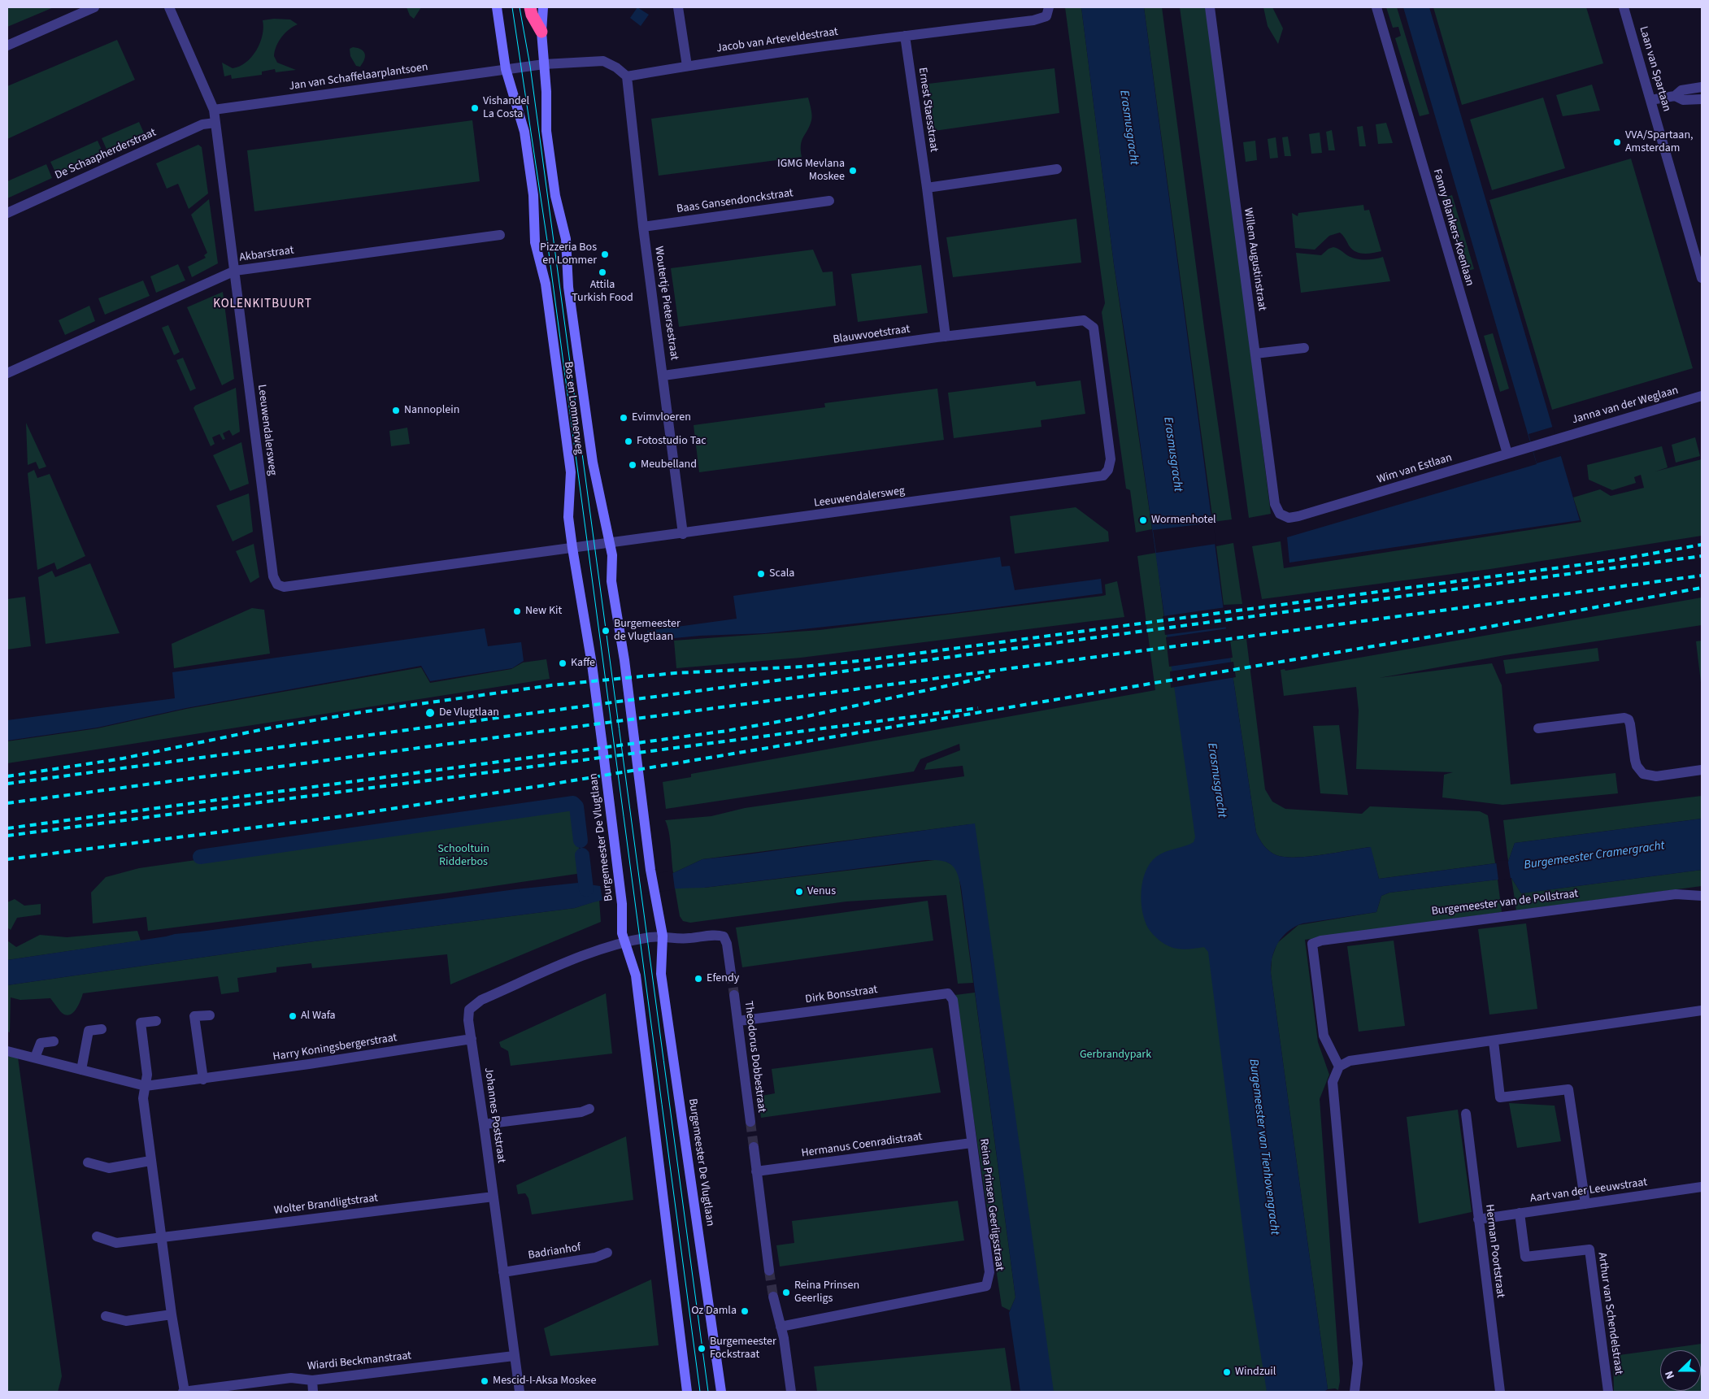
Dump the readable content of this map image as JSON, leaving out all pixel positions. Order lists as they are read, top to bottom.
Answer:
{
  "streets": {
    "main road": ["Bos en Lommerweg", "Burgemeester De Vlugtlaan"],
    "street": [
      "Jacob van Arteveldestraat",
      "Laan van Spartaan",
      "Jan van Schaffelaarplantsoen",
      "Ernest Staesstraat",
      "De Schaapherderstraat",
      "Baas Gansendonckstraat",
      "Fanny Blankers-Koenlaan",
      "Akbarstraat",
      "Willem Augustinstraat",
      "Woutertje Pietersestraat",
      "Blauwvoetstraat",
      "Janna van der Weglaan",
      "Leeuwendalersweg",
      "Wim van Estlaan",
      "Burgemeester van de Pollstraat",
      "Dirk Bonsstraat",
      "Harry Koningsbergerstraat",
      "Theodorus Dobbestraat",
      "Johannes Poststraat",
      "Hermanus Coenradistraat",
      "Aart van der Leeuwstraat",
      "Wolter Brandligtstraat",
      "Reina Prinsen Geerligsstraat",
      "Herman Poortstraat",
      "Badrianhof",
      "Arthur van Schendelstraat",
      "Wiardi Beckmanstraat"
    ]
  },
  "crossings": [
    ["Jacob van Arteveldestraat", "Ernest Staesstraat"],
    ["Jacob van Arteveldestraat", "Woutertje Pietersestraat"],
    ["Jan van Schaffelaarplantsoen", "Bos en Lommerweg"],
    ["Jan van Schaffelaarplantsoen", "Leeuwendalersweg"],
    ["Ernest Staesstraat", "Blauwvoetstraat"],
    ["De Schaapherderstraat", "Leeuwendalersweg"],
    ["Baas Gansendonckstraat", "Woutertje Pietersestraat"],
    ["Fanny Blankers-Koenlaan", "Wim van Estlaan"],
    ["Akbarstraat", "Leeuwendalersweg"],
    ["Willem Augustinstraat", "Wim van Estlaan"],
    ["Woutertje Pietersestraat", "Blauwvoetstraat"],
    ["Woutertje Pietersestraat", "Leeuwendalersweg"],
    ["Blauwvoetstraat", "Leeuwendalersweg"],
    ["Janna van der Weglaan", "Wim van Estlaan"],
    ["Bos en Lommerweg", "Leeuwendalersweg"],
    ["Bos en Lommerweg", "Burgemeester De Vlugtlaan"],
    ["Burgemeester De Vlugtlaan", "Johannes Poststraat"],
    ["Dirk Bonsstraat", "Theodorus Dobbestraat"],
    ["Dirk Bonsstraat", "Reina Prinsen Geerligsstraat"],
    ["Harry Koningsbergerstraat", "Johannes Poststraat"],
    ["Johannes Poststraat", "Wolter Brandligtstraat"],
    ["Johannes Poststraat", "Badrianhof"],
    ["Johannes Poststraat", "Wiardi Beckmanstraat"],
    ["Hermanus Coenradistraat", "Reina Prinsen Geerligsstraat"],
    ["Aart van der Leeuwstraat", "Herman Poortstraat"],
    ["Aart van der Leeuwstraat", "Arthur van Schendelstraat"]
  ],
  "districts": ["KOLENKITBUURT"],
  "water": ["Erasmusgracht", "Burgemeester Cramergracht", "Burgemeester van Tienhovengracht"],
  "parks": ["Schooltuin Ridderbos", "Gerbrandypark"],
  "places": [
    "Vishandel La Costa",
    "VVA/Spartaan, Amsterdam",
    "IGMG Mevlana Moskee",
    "Pizzeria Bos en Lommer",
    "Attila Turkish Food",
    "Nannoplein",
    "Evimvloeren",
    "Fotostudio Tac",
    "Meubelland",
    "Wormenhotel",
    "Scala",
    "New Kit",
    "Burgemeester de Vlugtlaan",
    "Kaffe",
    "De Vlugtlaan",
    "Venus",
    "Efendy",
    "Al Wafa",
    "Reina Prinsen Geerligs",
    "Oz Damla",
    "Burgemeester Fockstraat",
    "Windzuil",
    "Mescid-I-Aksa Moskee"
  ],
  "north": "left"
}
